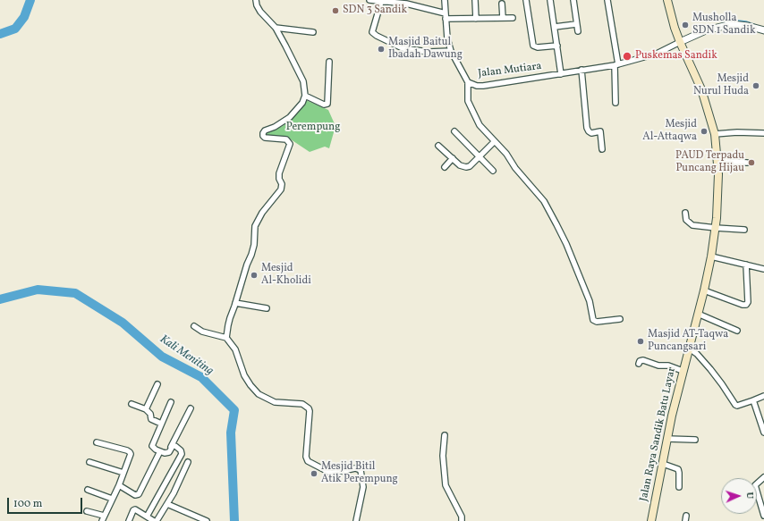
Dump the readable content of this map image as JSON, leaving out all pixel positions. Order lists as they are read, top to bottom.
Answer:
{
  "streets": {
    "main road": ["Jalan Raya Sandik Batu Layar"],
    "street": ["Jalan Mutiara"]
  },
  "crossings": [
    ["Jalan Mutiara", "Jalan Raya Sandik Batu Layar"]
  ],
  "water": ["Kali Meniting"],
  "parks": ["Perempung"],
  "places": [
    "SDN 3 Sandik",
    "Musholla SDN 1 Sandik",
    "Masjid Baitul Ibadah Dawung",
    "Puskemas Sandik",
    "Mesjid Nurul Huda",
    "Mesjid Al-Attaqwa",
    "PAUD Terpadu Puncang Hijau",
    "Mesjid Al-Kholidi",
    "Masjid AT-Taqwa Puncangsari",
    "Mesjid Bitil Atik Perempung"
  ],
  "scale_bar": "100 m",
  "north": "right"
}
